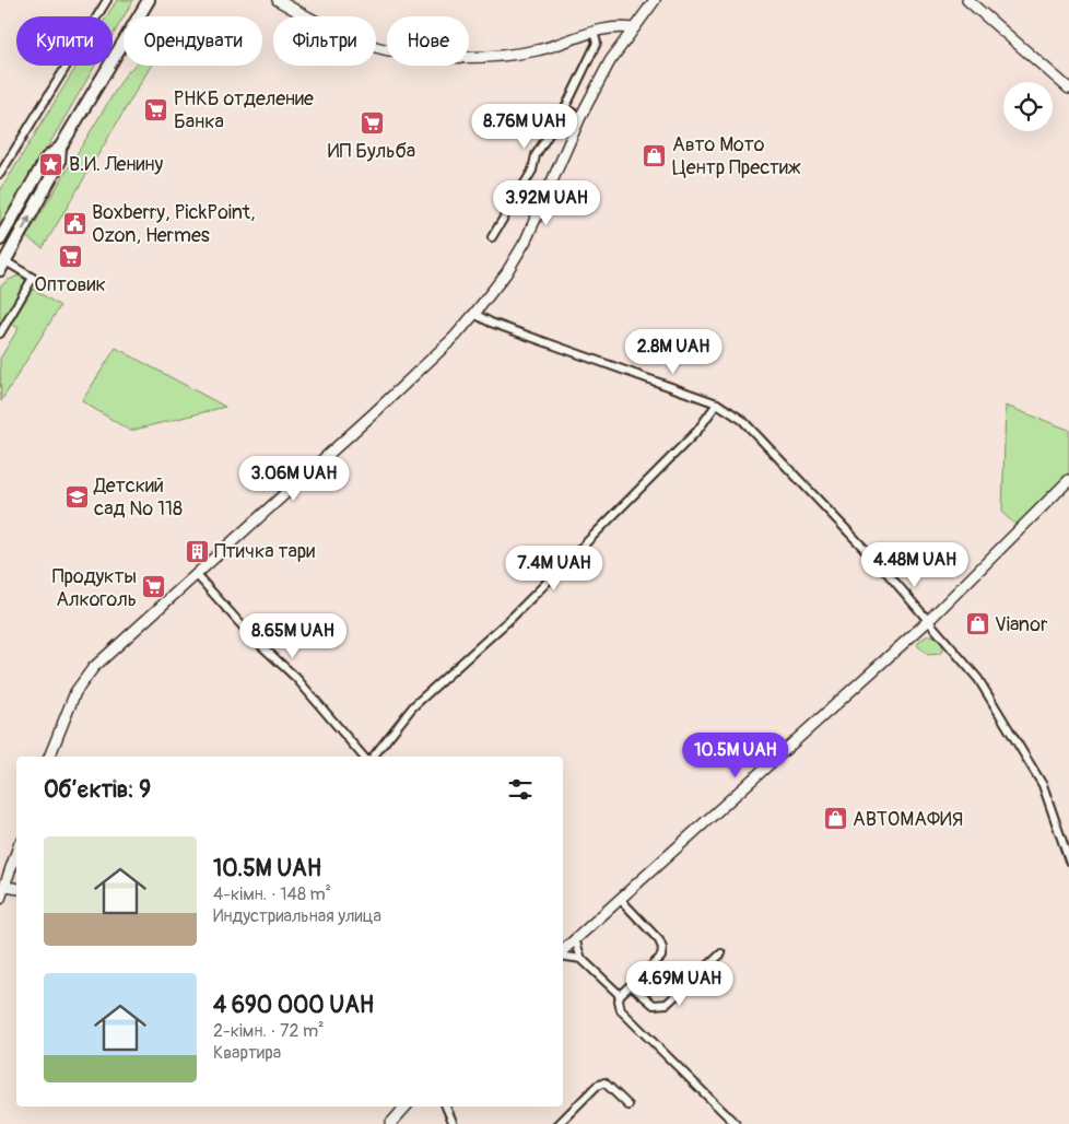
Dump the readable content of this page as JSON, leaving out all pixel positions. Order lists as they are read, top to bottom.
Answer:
{
  "places": {
    "supermarket": [
      "РНКБ отделение Банка",
      "ИП Бульба",
      "Оптовик",
      "Продукты Алкоголь"
    ],
    "shop": ["Авто Мото Центр Престиж", "Vianor", "АВТОМАФИЯ"],
    "place": ["В.И. Ленину"],
    "public building": ["Boxberry, PickPoint, Ozon, Hermes"],
    "school or university": ["Детский сад № 118"],
    "building": ["Птичка тари"]
  },
  "page": {
    "chip": [
      "Купити",
      "Орендувати",
      "Фільтри",
      "Нове"
    ],
    "price": [
      "8.76M UAH",
      "3.92M UAH",
      "2.8M UAH",
      "3.06M UAH",
      "4.48M UAH",
      "7.4M UAH",
      "8.65M UAH",
      "10.5M UAH",
      "4.69M UAH"
    ],
    "heading": "Об’єктів: 9",
    "list": [
      {
        "name": "10.5M UAH",
        "note": "4-кімн. · 148 m² · Индустриальная улица"
      },
      {
        "name": "4 690 000 UAH",
        "note": "2-кімн. · 72 m² · Квартира"
      }
    ]
  }
}
